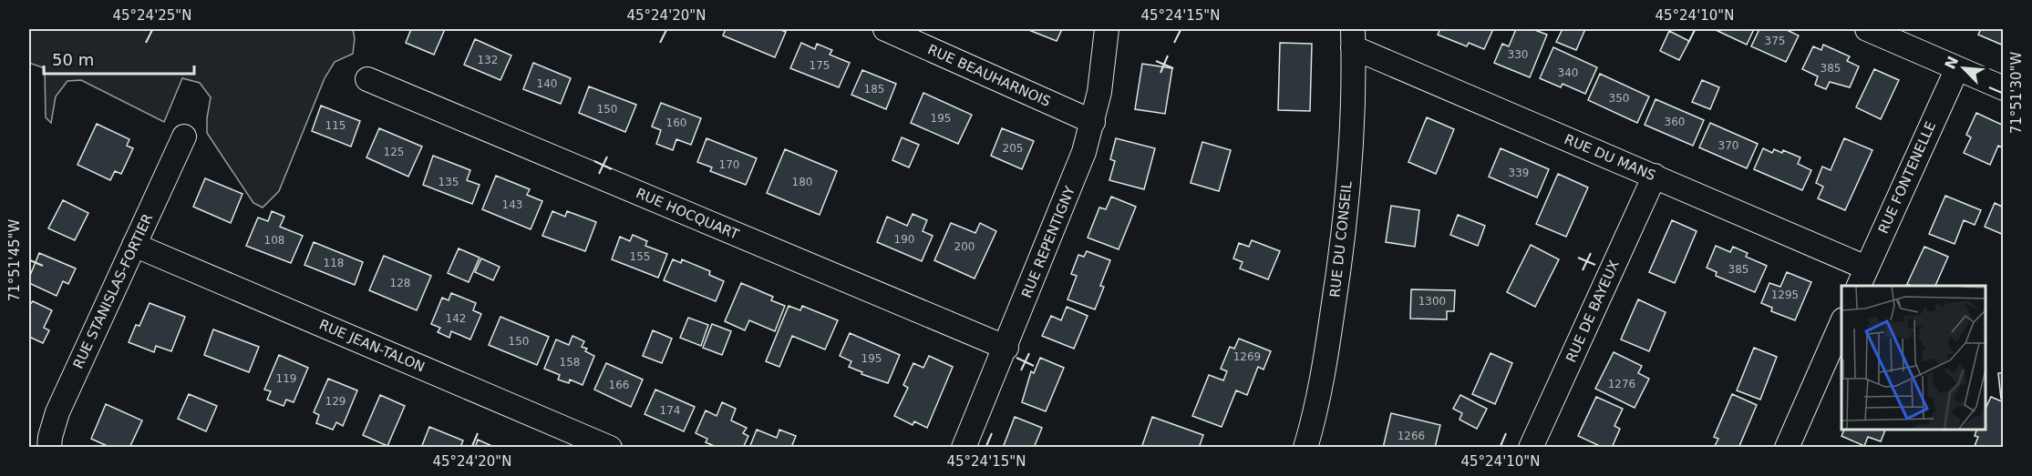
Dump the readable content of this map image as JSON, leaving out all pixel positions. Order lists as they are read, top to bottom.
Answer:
{
  "streets": {
    "street": [
      "RUE BEAUHARNOIS",
      "RUE DU MANS",
      "RUE FONTENELLE",
      "RUE HOCQUART",
      "RUE DU CONSEIL",
      "RUE REPENTIGNY",
      "RUE STANISLAS-FORTIER",
      "RUE DE BAYEUX",
      "RUE JEAN-TALON"
    ]
  },
  "crossings": [
    ["RUE BEAUHARNOIS", "RUE REPENTIGNY"],
    ["RUE DU MANS", "RUE FONTENELLE"],
    ["RUE DU MANS", "RUE DU CONSEIL"],
    ["RUE DU MANS", "RUE DE BAYEUX"],
    ["RUE HOCQUART", "RUE REPENTIGNY"],
    ["RUE STANISLAS-FORTIER", "RUE JEAN-TALON"]
  ],
  "house_numbers": [
    "375",
    "330",
    "132",
    "175",
    "385",
    "340",
    "140",
    "185",
    "350",
    "150",
    "195",
    "360",
    "160",
    "115",
    "370",
    "205",
    "125",
    "170",
    "339",
    "135",
    "180",
    "143",
    "190",
    "108",
    "200",
    "155",
    "118",
    "385",
    "128",
    "1295",
    "1300",
    "142",
    "150",
    "1269",
    "195",
    "158",
    "119",
    "1276",
    "166",
    "129",
    "174",
    "1266"
  ],
  "scale_bar": "50 m",
  "north": "top left",
  "coordinates": [
    "45°24'25\"N",
    "45°24'20\"N",
    "45°24'15\"N",
    "45°24'10\"N",
    "71°51'30\"W",
    "71°51'45\"W"
  ]
}
